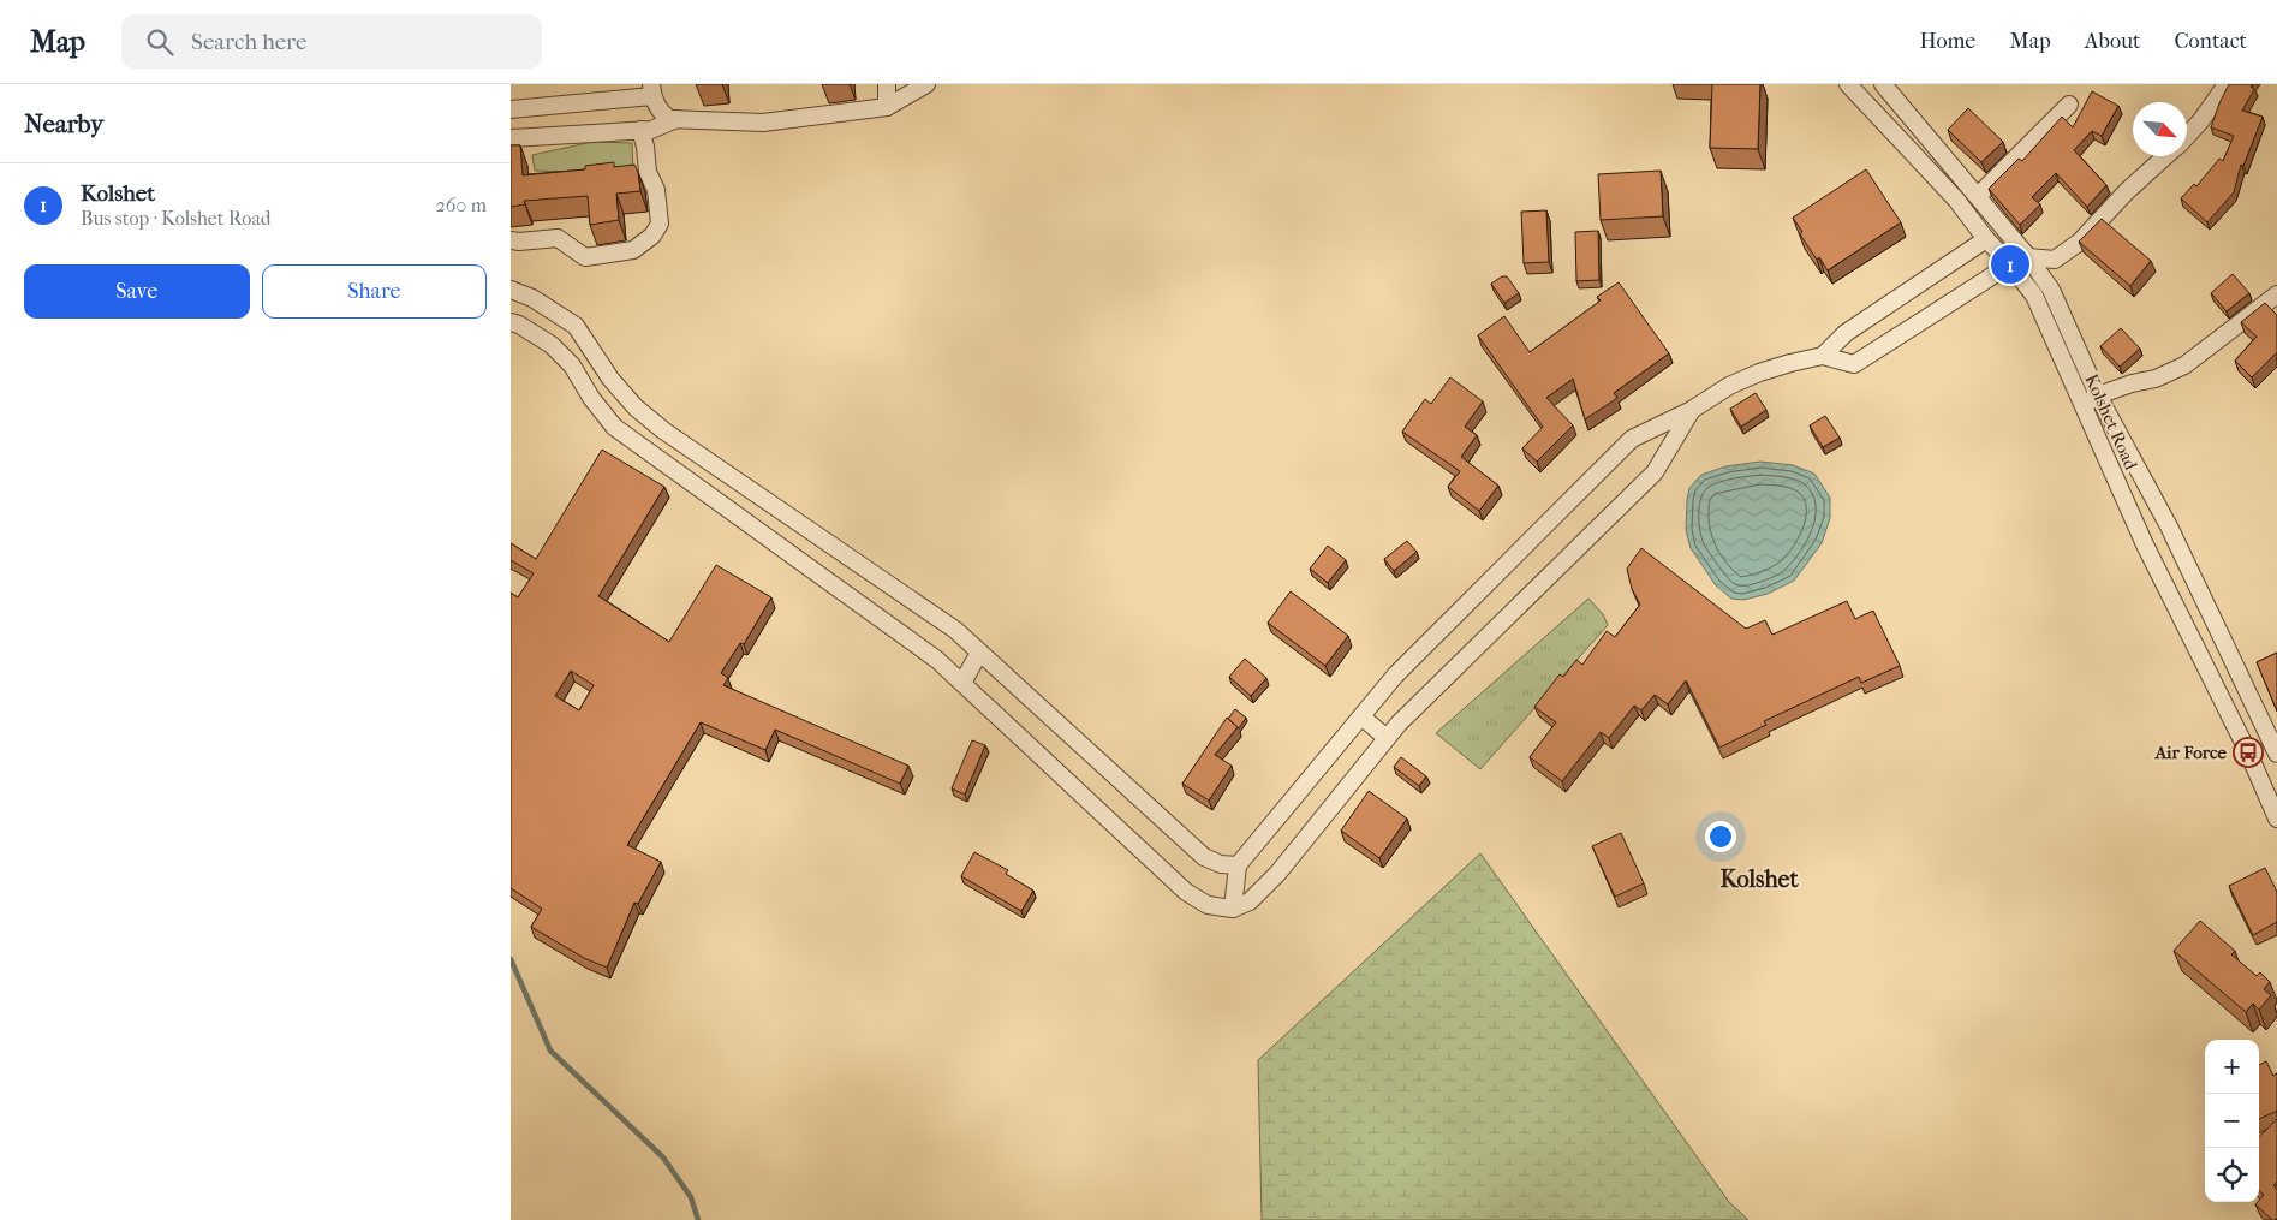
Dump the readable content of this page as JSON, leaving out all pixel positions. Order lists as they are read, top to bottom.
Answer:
{
  "streets": {
    "street": ["Kolshet Road"]
  },
  "districts": ["Kolshet"],
  "places": {
    "bus stop": ["Air Force"]
  },
  "north": "bottom right",
  "page": {
    "header": "Map",
    "search": "Search here",
    "nav": [
      "Home",
      "Map",
      "About",
      "Contact"
    ],
    "heading": "Nearby",
    "list": [
      {
        "mark": "1",
        "name": "Kolshet",
        "note": "Bus stop · Kolshet Road",
        "value": "260 m"
      }
    ],
    "pins": "1",
    "buttons": ["Save", "Share"],
    "map_buttons": ["+", "−"]
  }
}
